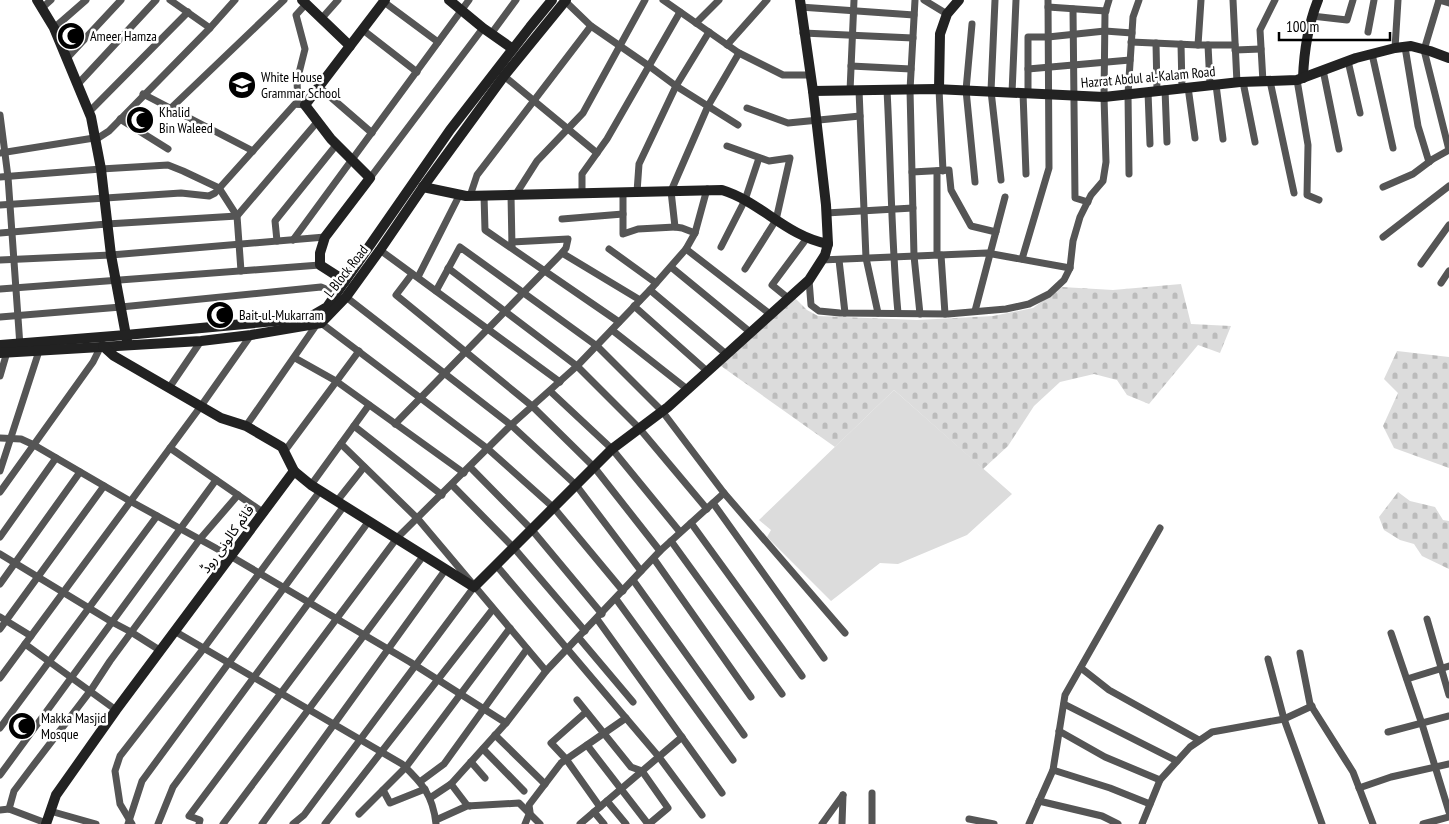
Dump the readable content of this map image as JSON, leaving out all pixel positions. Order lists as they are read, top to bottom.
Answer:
{
  "streets": {
    "street": ["Hazrat Abdul al-Kalam Road", "L Block Road", "قائم کالونی روڈ"]
  },
  "places": {
    "mosque": [
      "Ameer Hamza",
      "Khalid Bin Waleed",
      "Bait-ul-Mukarram",
      "Makka Masjid Mosque"
    ],
    "school or university": ["White House Grammar School"]
  },
  "scale_bar": "100 m"
}
